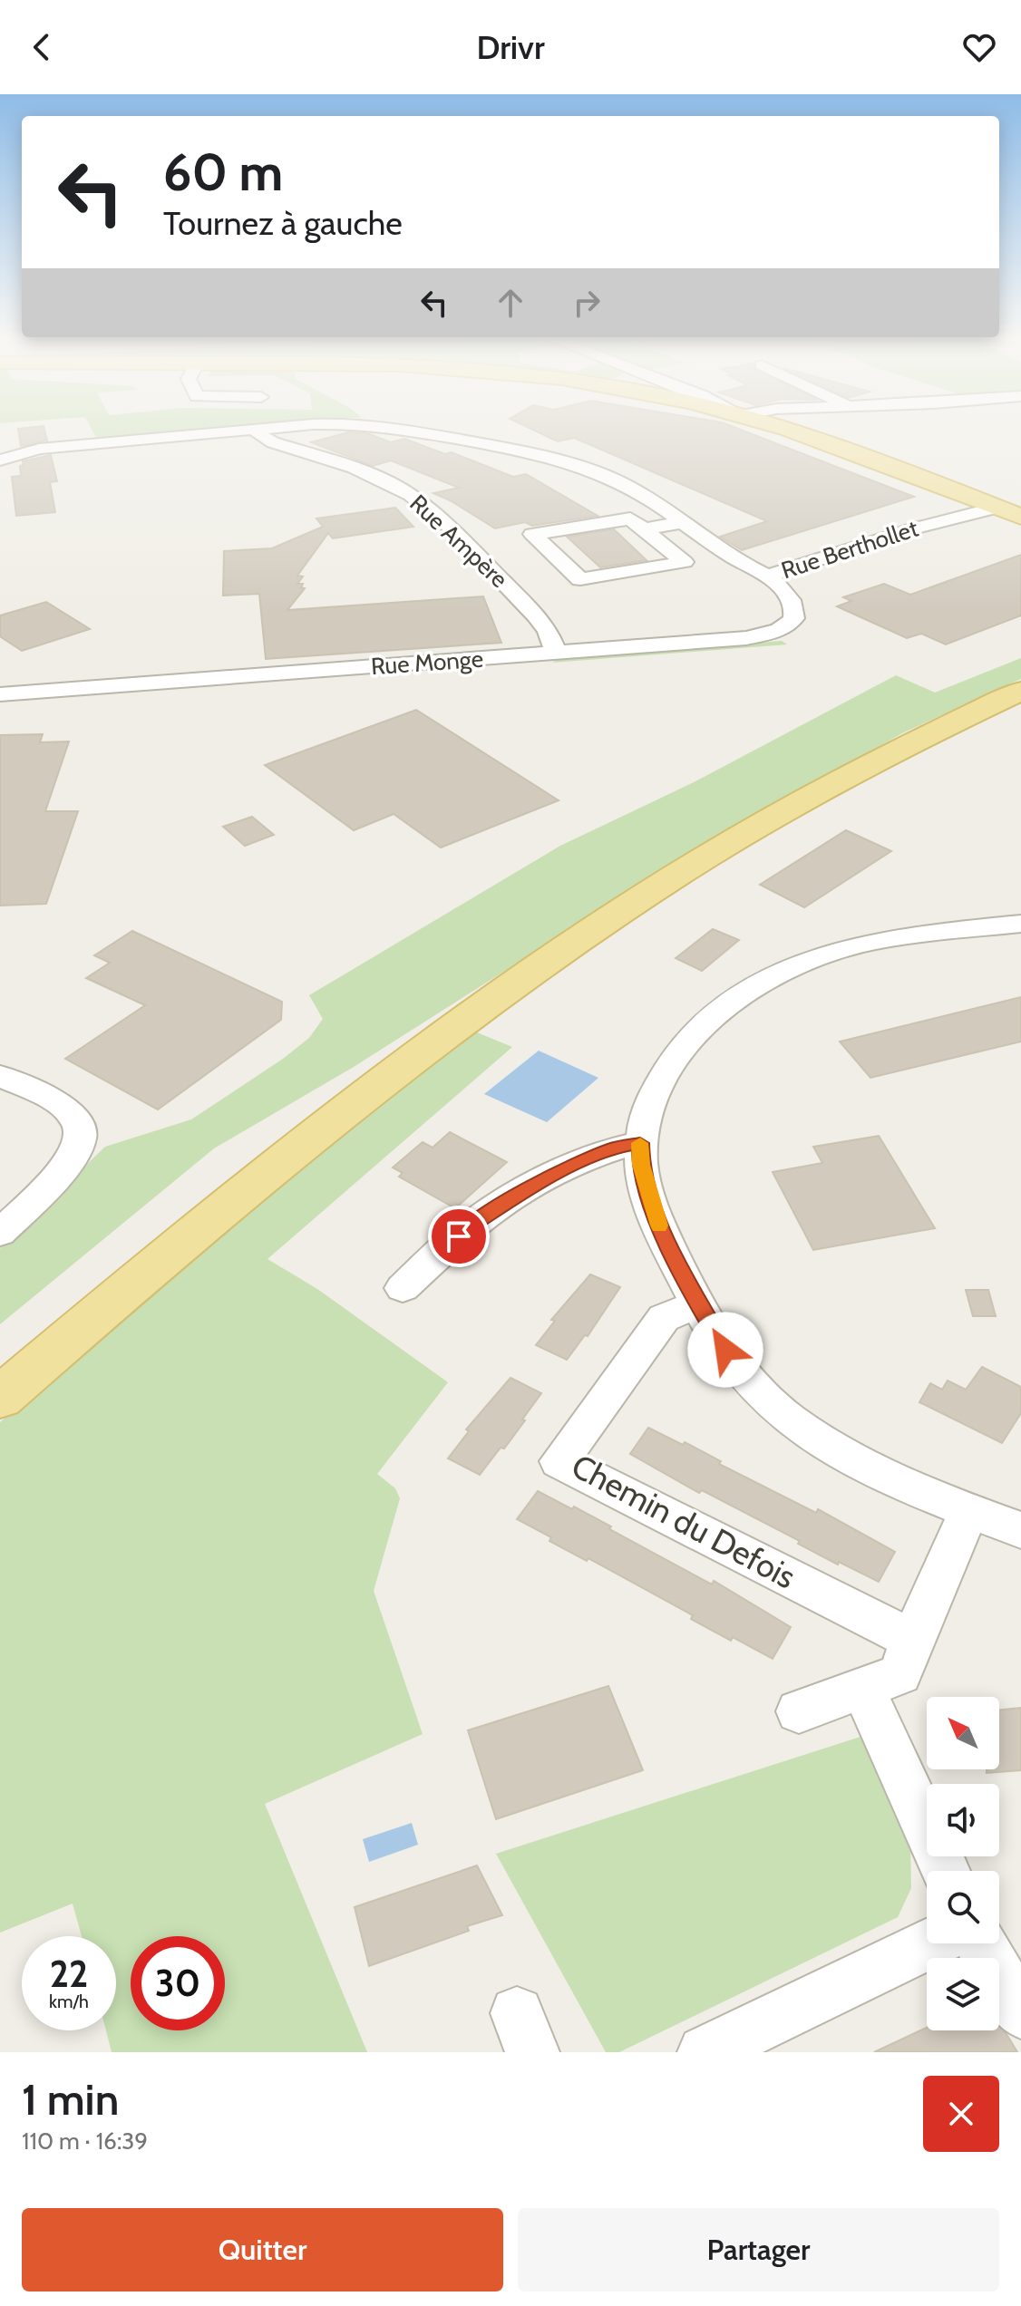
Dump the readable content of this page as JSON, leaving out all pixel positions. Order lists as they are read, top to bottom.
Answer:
{
  "streets": {
    "street": [
      "Rue Ampère",
      "Rue Berthollet",
      "Rue Monge",
      "Chemin du Defois"
    ]
  },
  "crossings": [
    ["Rue Ampère", "Rue Berthollet"],
    ["Rue Ampère", "Rue Monge"],
    ["Rue Berthollet", "Rue Monge"]
  ],
  "north": "top left",
  "page": {
    "header": "Drivr",
    "turn": ["60 m", "Tournez à gauche"],
    "speed": "22 km/h",
    "limit": "30",
    "heading": ["1 min", "110 m · 16:39"],
    "buttons": ["Quitter", "Partager"]
  }
}
